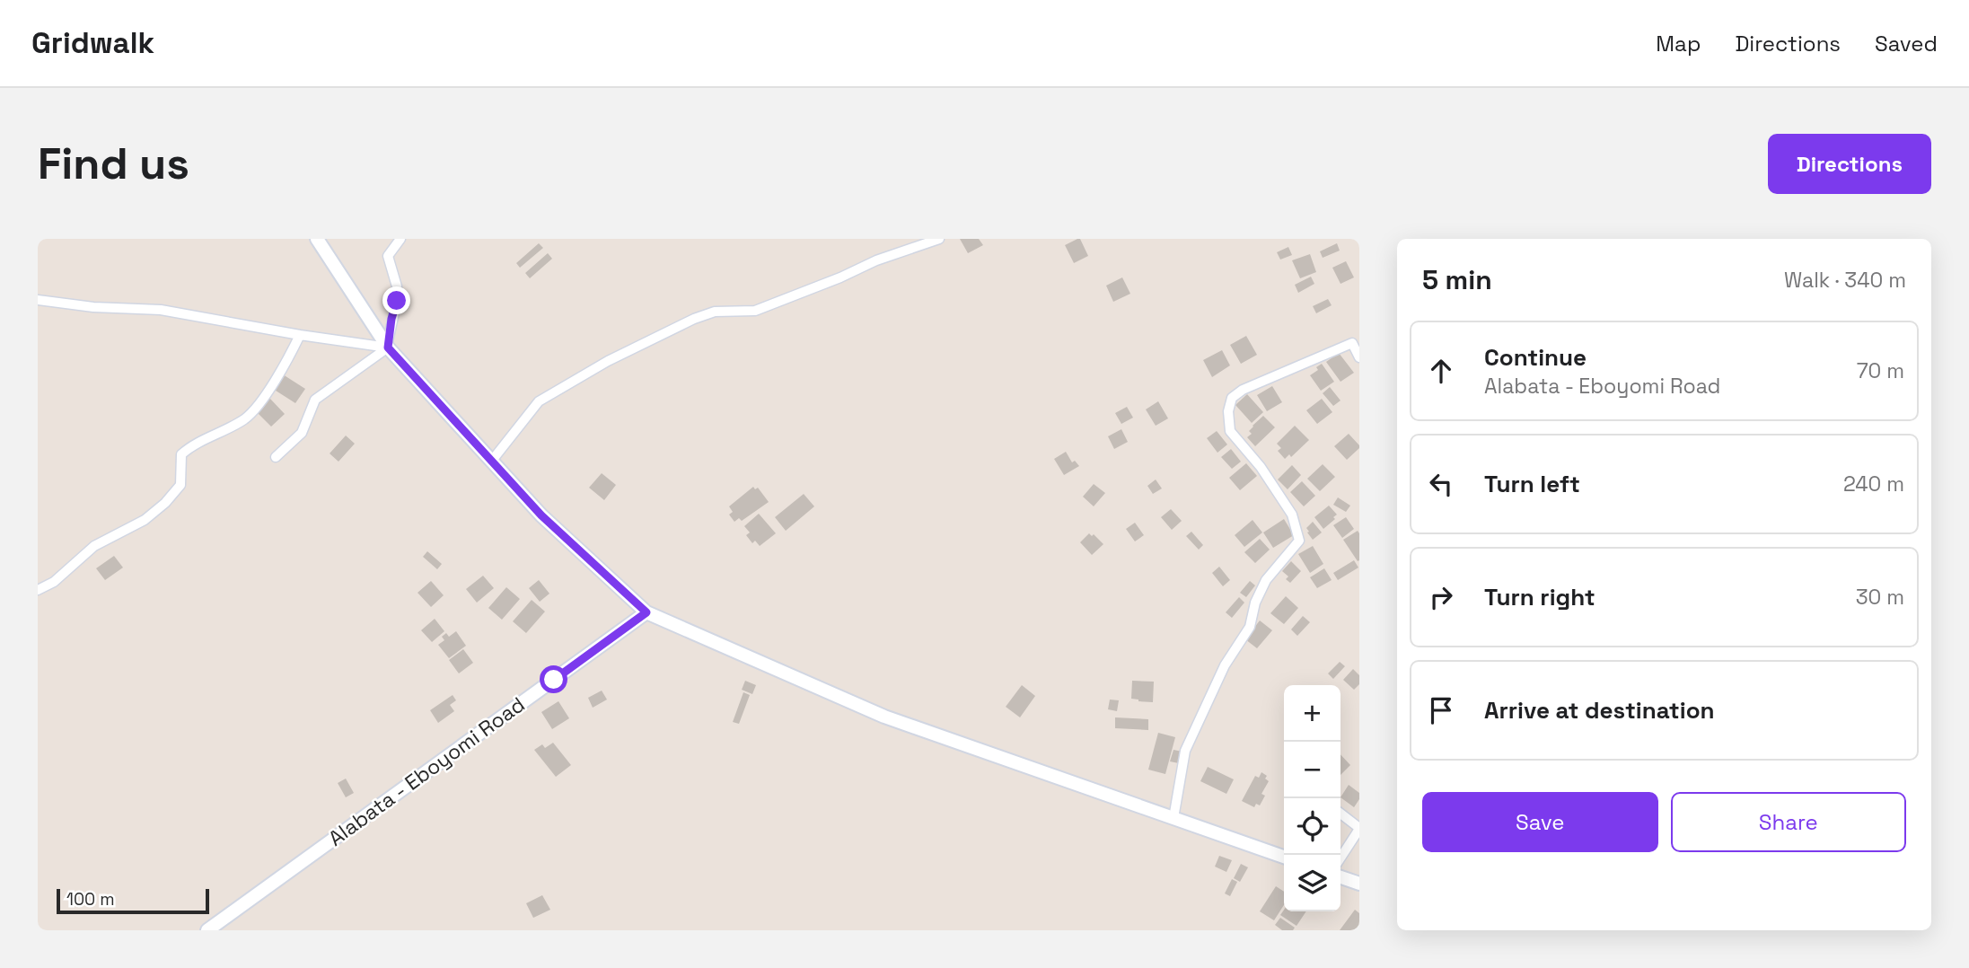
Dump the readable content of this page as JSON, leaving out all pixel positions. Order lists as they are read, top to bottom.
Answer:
{
  "streets": {
    "main road": ["Alabata - Eboyomi Road"]
  },
  "scale_bar": "100 m",
  "page": {
    "header": "Gridwalk",
    "nav": ["Map", "Directions", "Saved"],
    "buttons": [
      "Directions",
      ["Save", "Share"]
    ],
    "title": "Find us",
    "heading": ["5 min", "Walk · 340 m"],
    "list": [
      ["Continue", "Alabata - Eboyomi Road", "70 m"],
      ["Turn left", "240 m"],
      ["Turn right", "30 m"],
      "Arrive at destination"
    ],
    "map_buttons": ["+", "−"],
    "scale": "100 m"
  }
}
